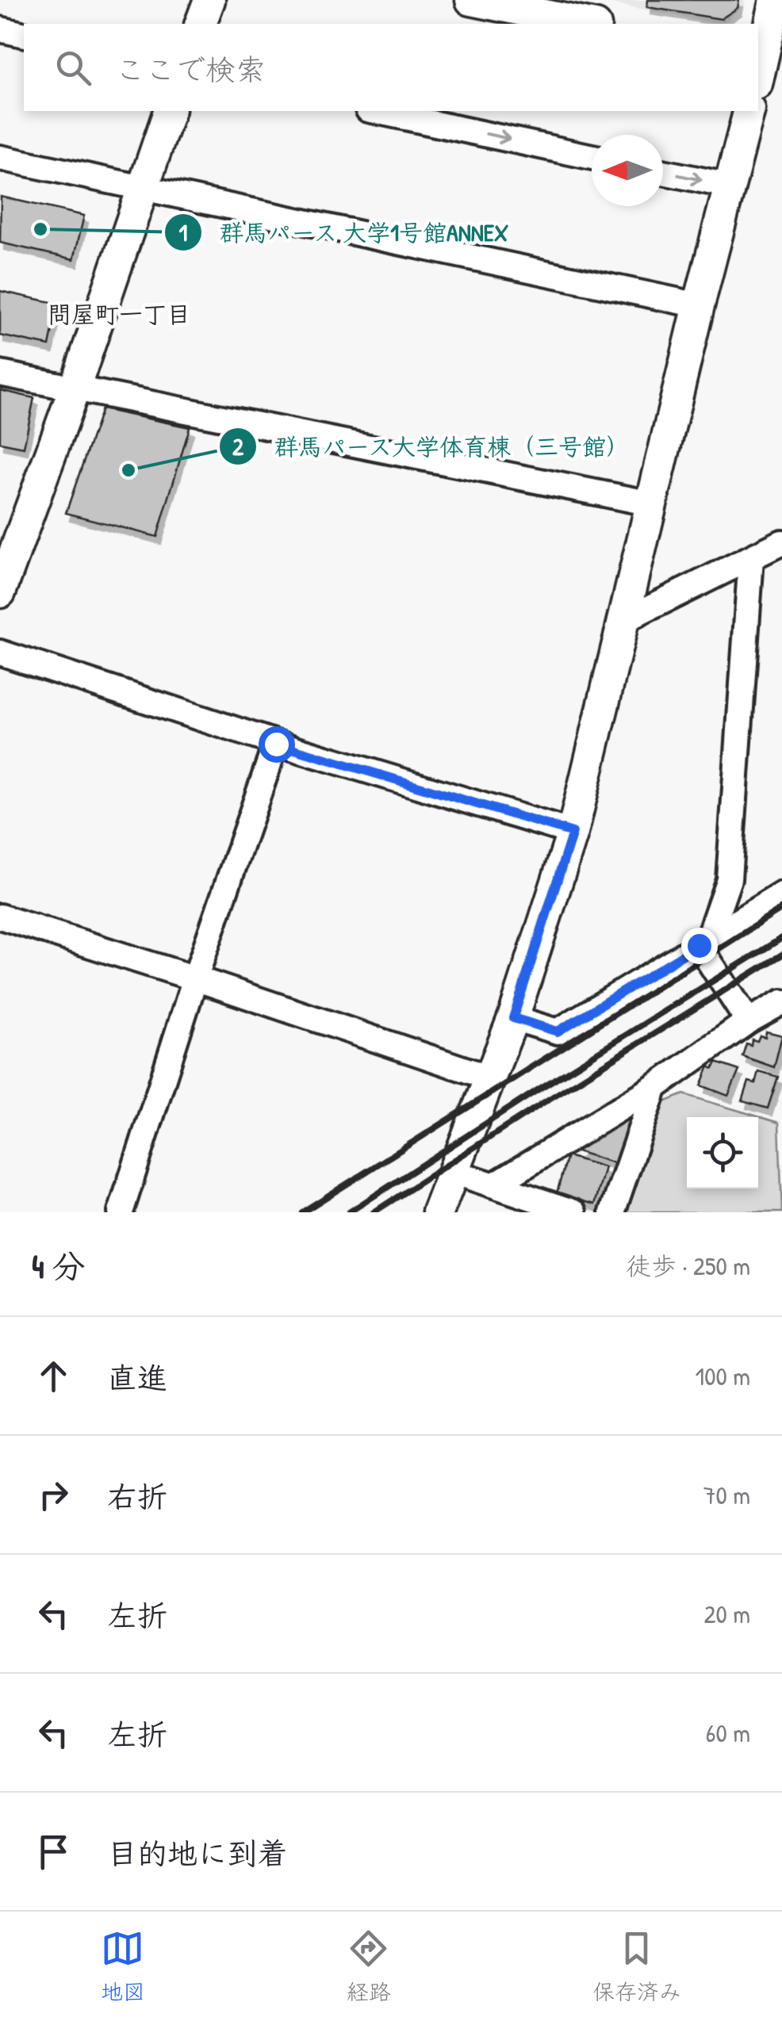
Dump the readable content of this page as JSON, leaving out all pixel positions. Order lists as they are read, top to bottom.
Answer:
{
  "districts": ["問屋町一丁目"],
  "places": ["群馬パース 大学1号館ANNEX", "群馬パース大学体育棟（三号館）"],
  "north": "left",
  "page": {
    "search": "ここで検索",
    "heading": ["4 分", "徒歩 · 250 m"],
    "list": [
      ["直進", "100 m"],
      ["右折", "70 m"],
      ["左折", "20 m"],
      ["左折", "60 m"],
      "目的地に到着"
    ],
    "nav": ["地図", "経路", "保存済み"]
  }
}
